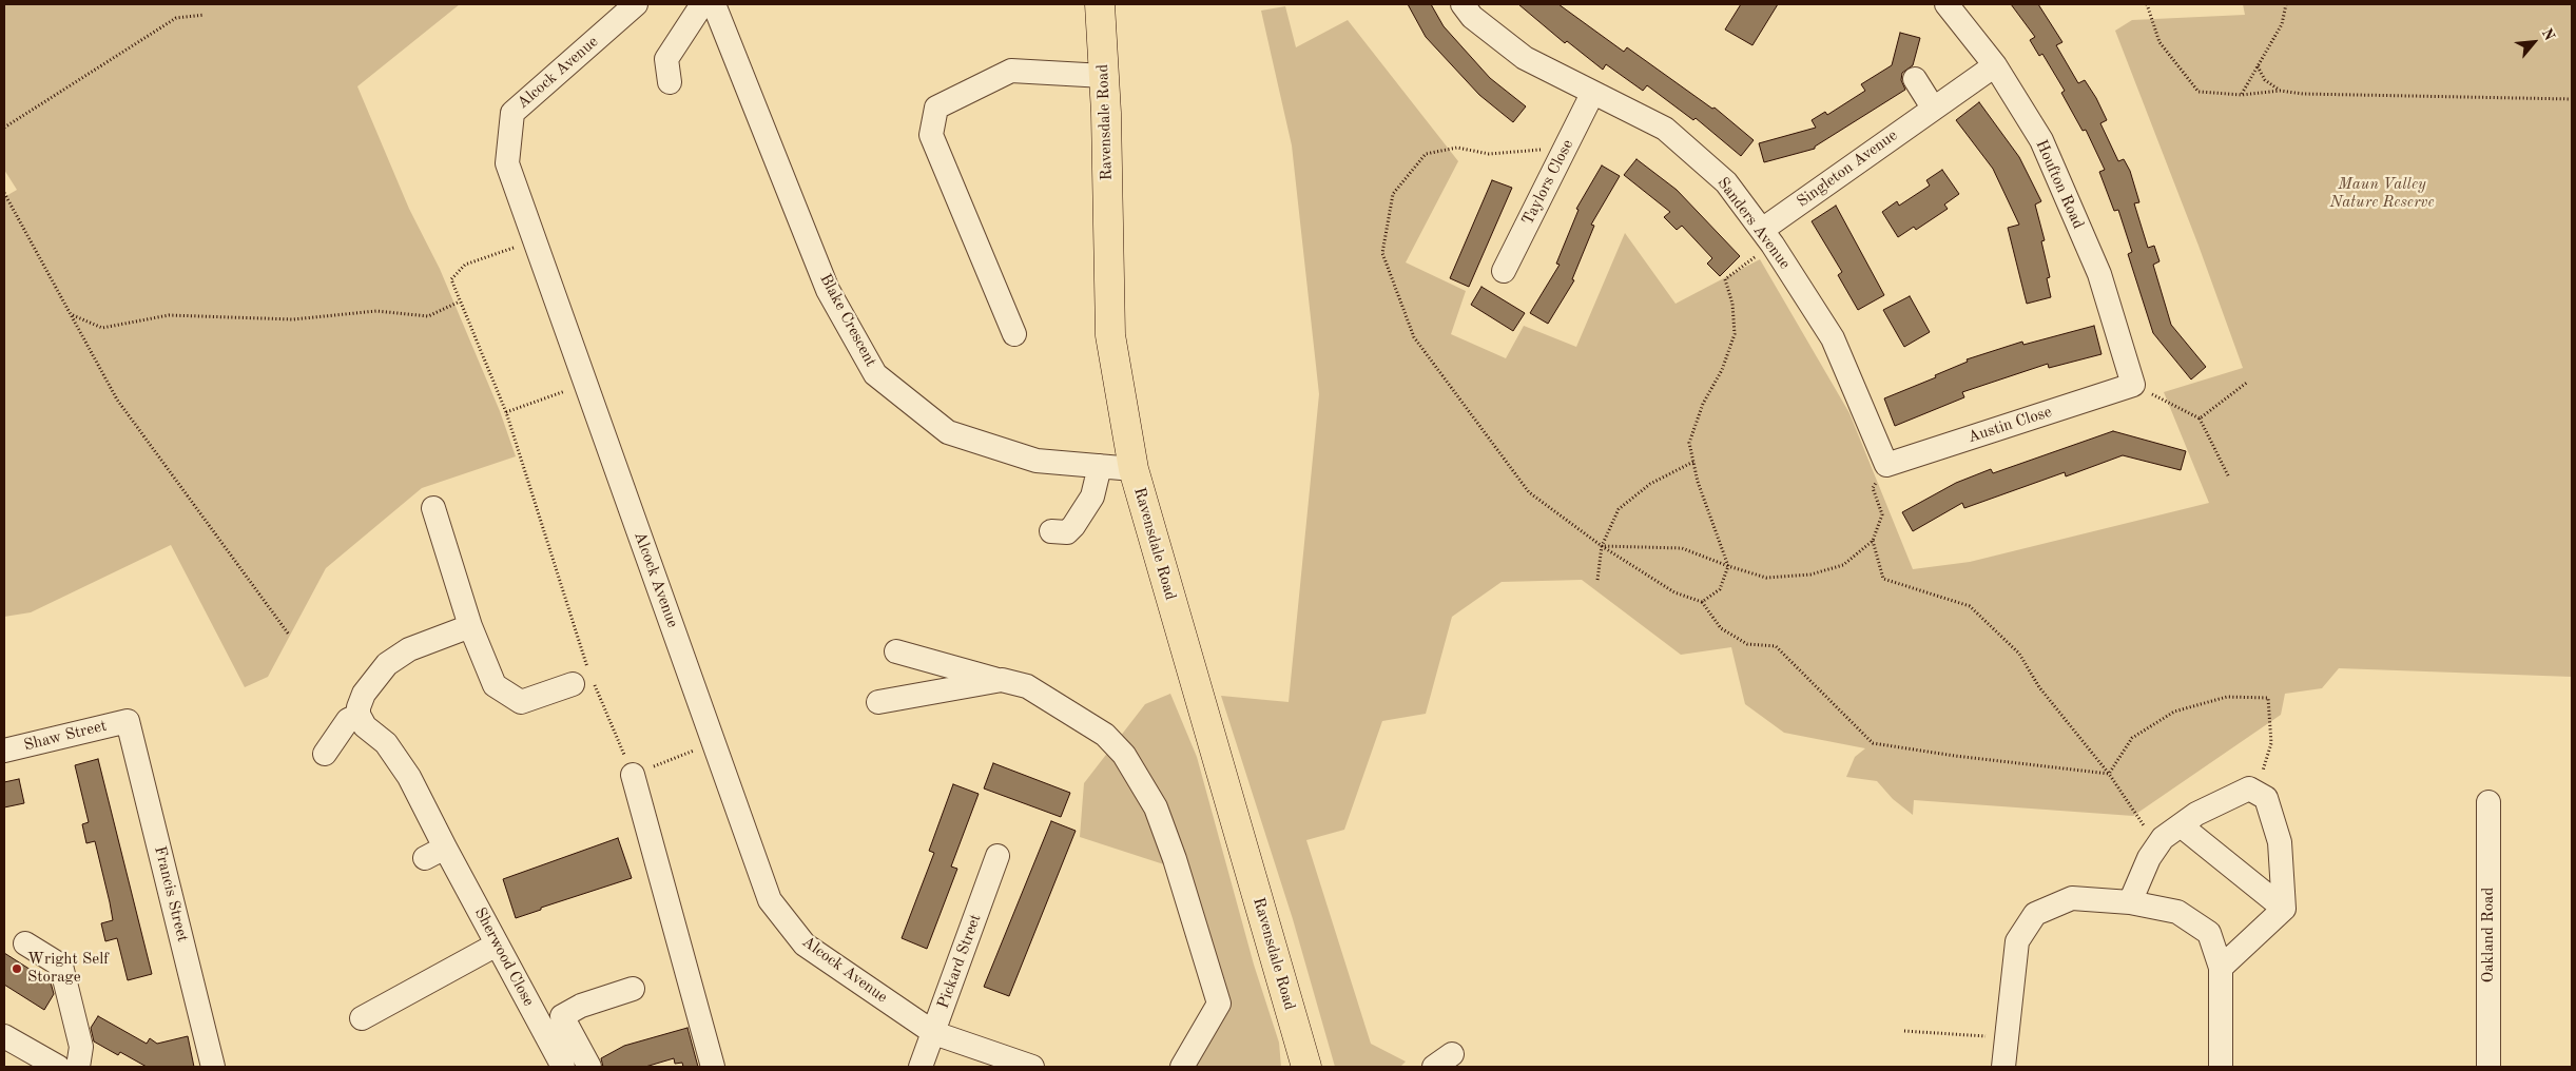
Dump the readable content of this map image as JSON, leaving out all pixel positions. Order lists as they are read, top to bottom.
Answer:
{
  "streets": {
    "main road": ["Ravensdale Road"],
    "street": [
      "Alcock Avenue",
      "Singleton Avenue",
      "Taylors Close",
      "Houfton Road",
      "Sanders Avenue",
      "Blake Crescent",
      "Austin Close",
      "Shaw Street",
      "Francis Street",
      "Oakland Road",
      "Sherwood Close",
      "Pickard Street"
    ]
  },
  "crossings": [
    ["Alcock Avenue", "Pickard Street"],
    ["Ravensdale Road", "Blake Crescent"],
    ["Singleton Avenue", "Houfton Road"],
    ["Singleton Avenue", "Sanders Avenue"],
    ["Taylors Close", "Sanders Avenue"],
    ["Houfton Road", "Austin Close"],
    ["Sanders Avenue", "Austin Close"],
    ["Shaw Street", "Francis Street"]
  ],
  "parks": ["Maun Valley Nature Reserve"],
  "places": ["Wright Self Storage"],
  "north": "top right"
}
